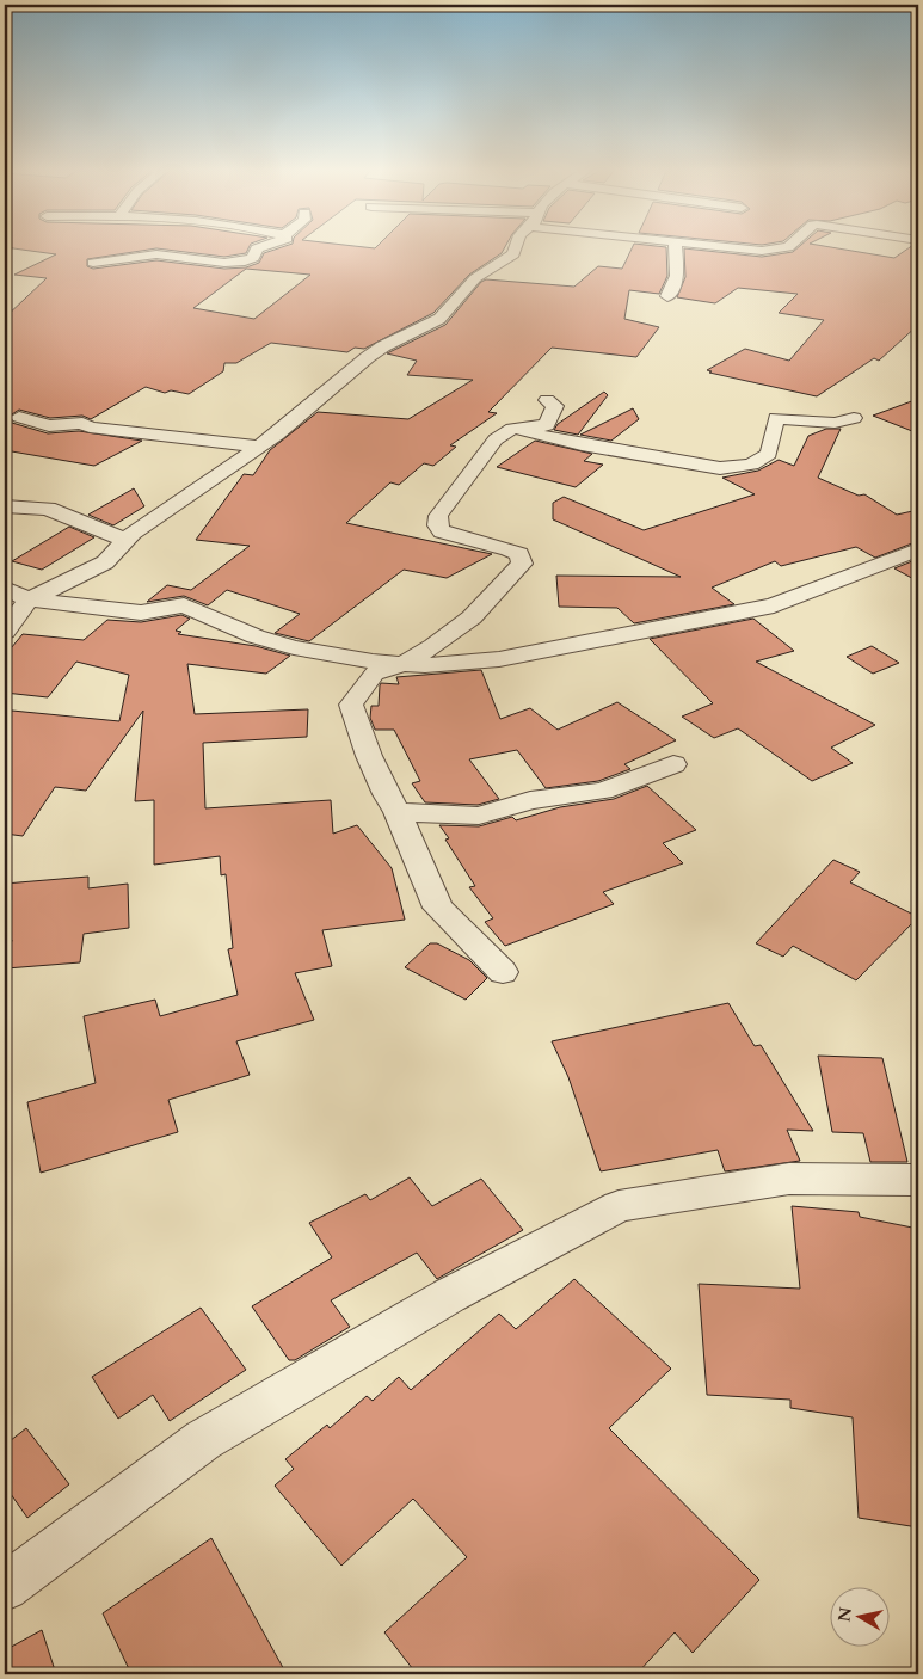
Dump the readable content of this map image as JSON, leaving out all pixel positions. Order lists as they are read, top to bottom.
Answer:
{
  "north": "left"
}
